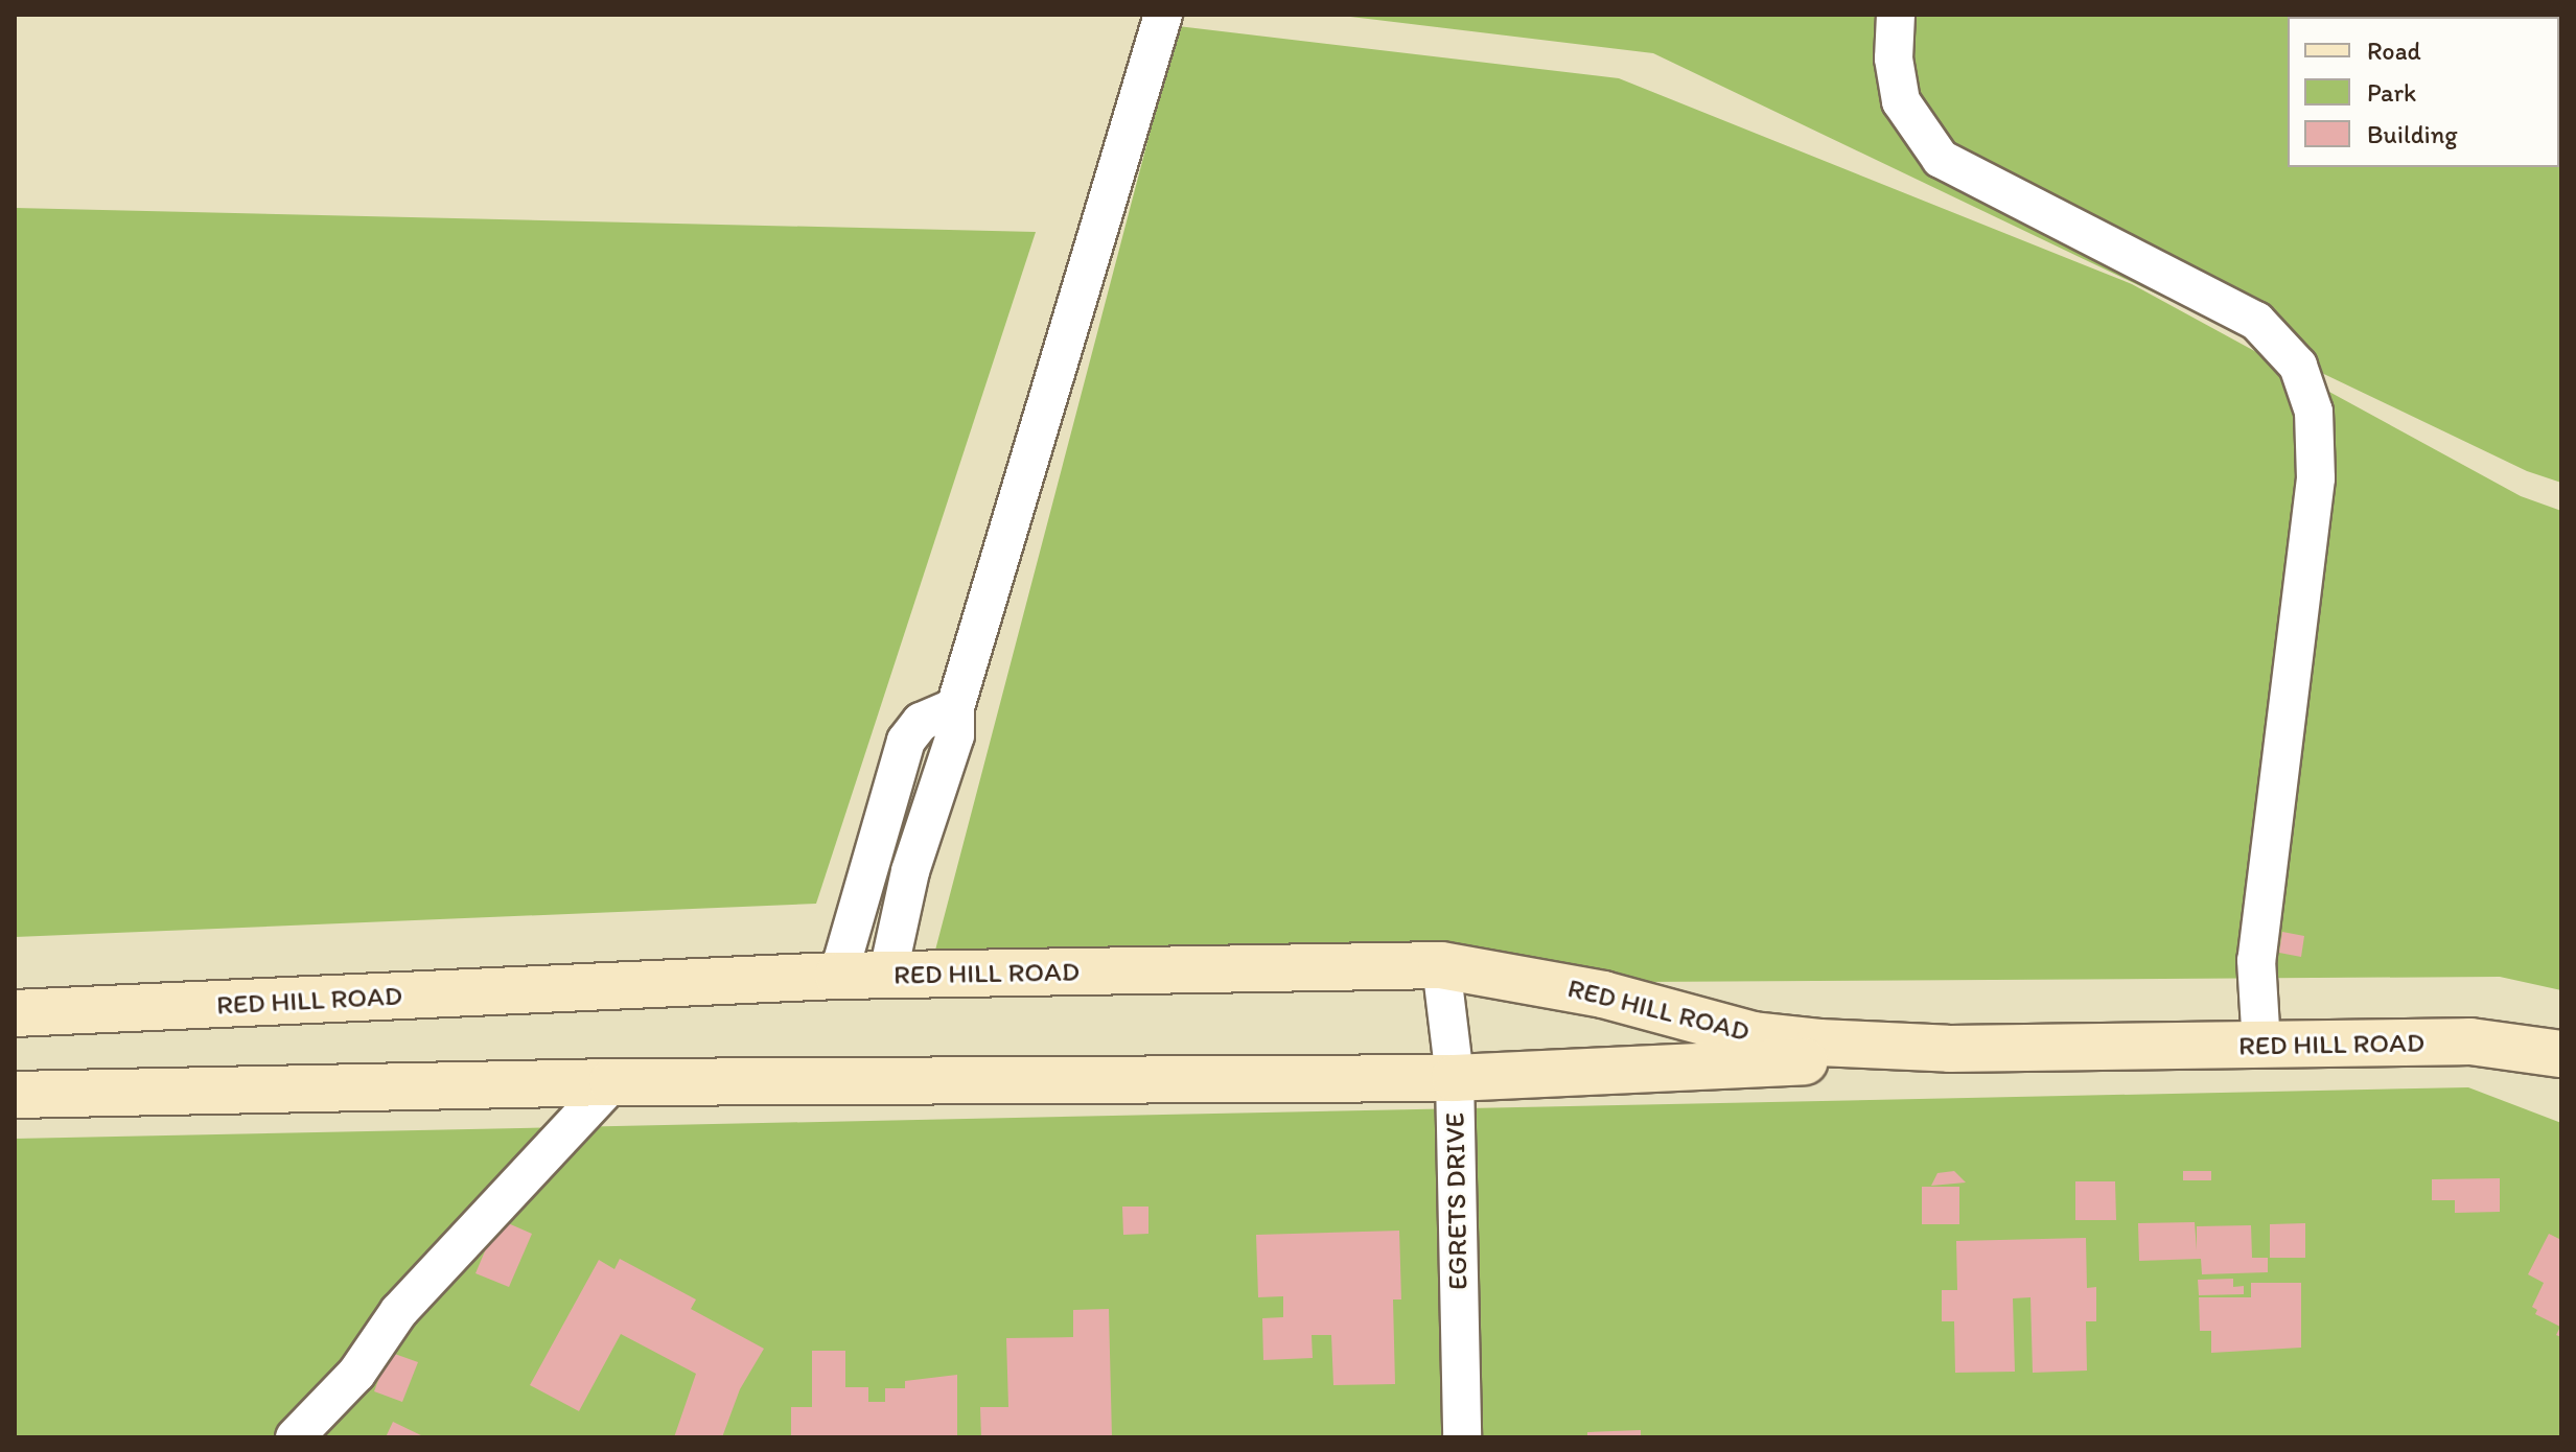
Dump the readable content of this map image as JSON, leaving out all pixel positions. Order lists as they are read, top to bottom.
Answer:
{
  "streets": {
    "main road": ["RED HILL ROAD"],
    "street": ["EGRETS DRIVE"]
  },
  "crossings": [
    ["RED HILL ROAD", "EGRETS DRIVE"]
  ],
  "legend": ["Road", "Park", "Building"]
}
